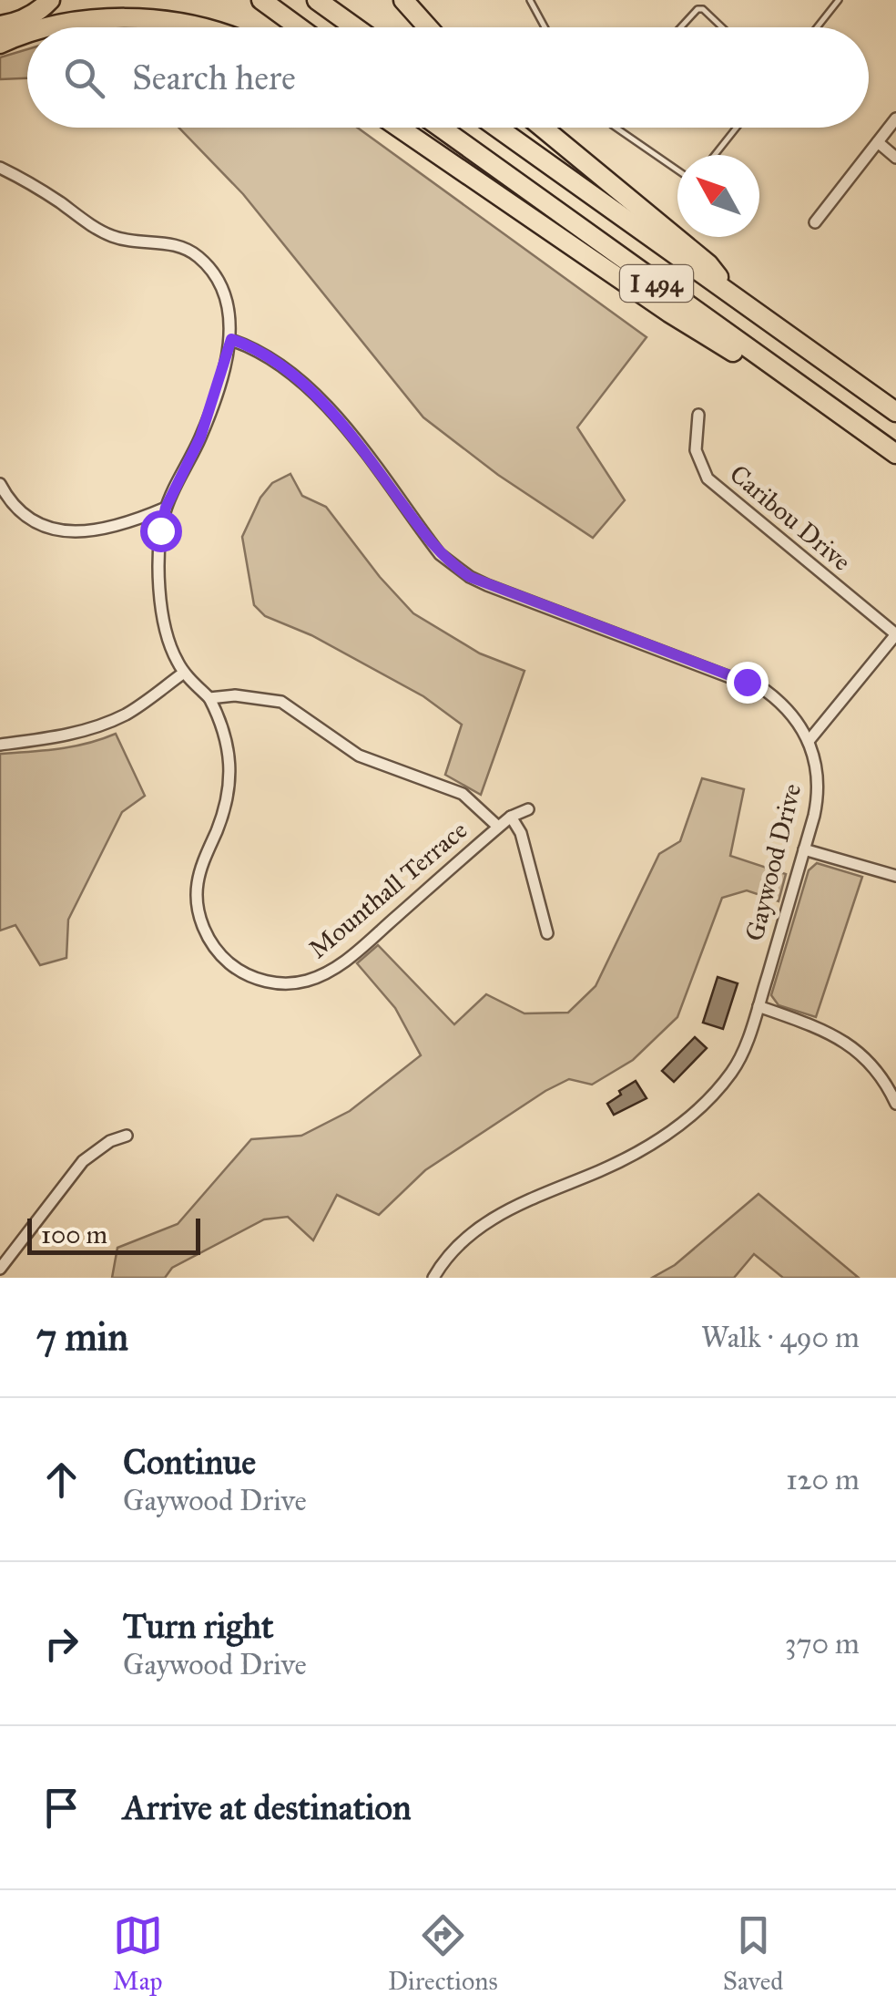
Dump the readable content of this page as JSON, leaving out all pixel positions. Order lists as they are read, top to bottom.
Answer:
{
  "streets": {
    "highway": ["I 494"],
    "street": ["Caribou Drive", "Gaywood Drive", "Mounthall Terrace"]
  },
  "scale_bar": "100 m",
  "north": "top left",
  "page": {
    "search": "Search here",
    "scale": "100 m",
    "heading": ["7 min", "Walk · 490 m"],
    "list": [
      ["Continue", "Gaywood Drive", "120 m"],
      ["Turn right", "Gaywood Drive", "370 m"],
      "Arrive at destination"
    ],
    "nav": ["Map", "Directions", "Saved"]
  }
}
